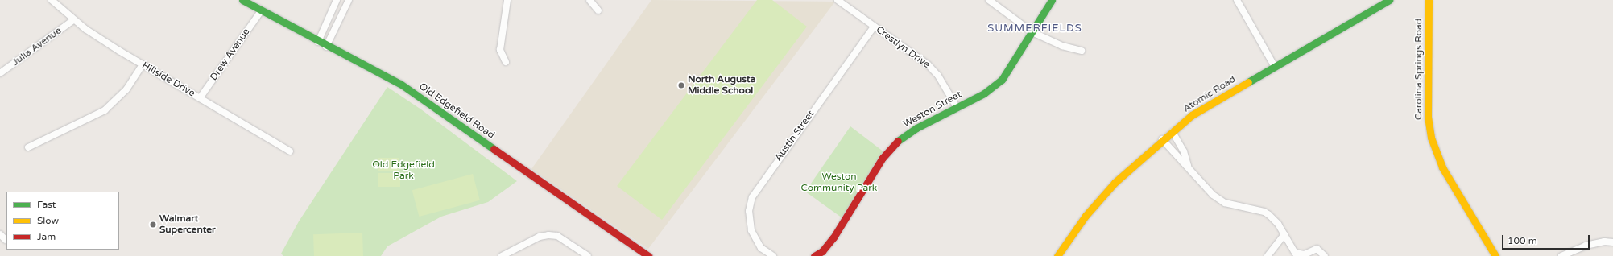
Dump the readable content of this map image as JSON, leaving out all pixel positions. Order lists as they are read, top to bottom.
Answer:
{
  "streets": {
    "street": [
      "Julia Avenue",
      "Crestlyn Drive",
      "Drew Avenue",
      "Carolina Springs Road",
      "Hillside Drive",
      "Atomic Road",
      "Weston Street",
      "Old Edgefield Road",
      "Austin Street"
    ]
  },
  "crossings": [
    ["Julia Avenue", "Hillside Drive"],
    ["Crestlyn Drive", "Weston Street"],
    ["Crestlyn Drive", "Austin Street"],
    ["Drew Avenue", "Hillside Drive"],
    ["Drew Avenue", "Old Edgefield Road"]
  ],
  "districts": ["SUMMERFIELDS"],
  "parks": ["Old Edgefield Park", "Weston Community Park"],
  "places": ["North Augusta Middle School", "Walmart Supercenter"],
  "legend": ["Fast", "Slow", "Jam"],
  "scale_bar": "100 m"
}
